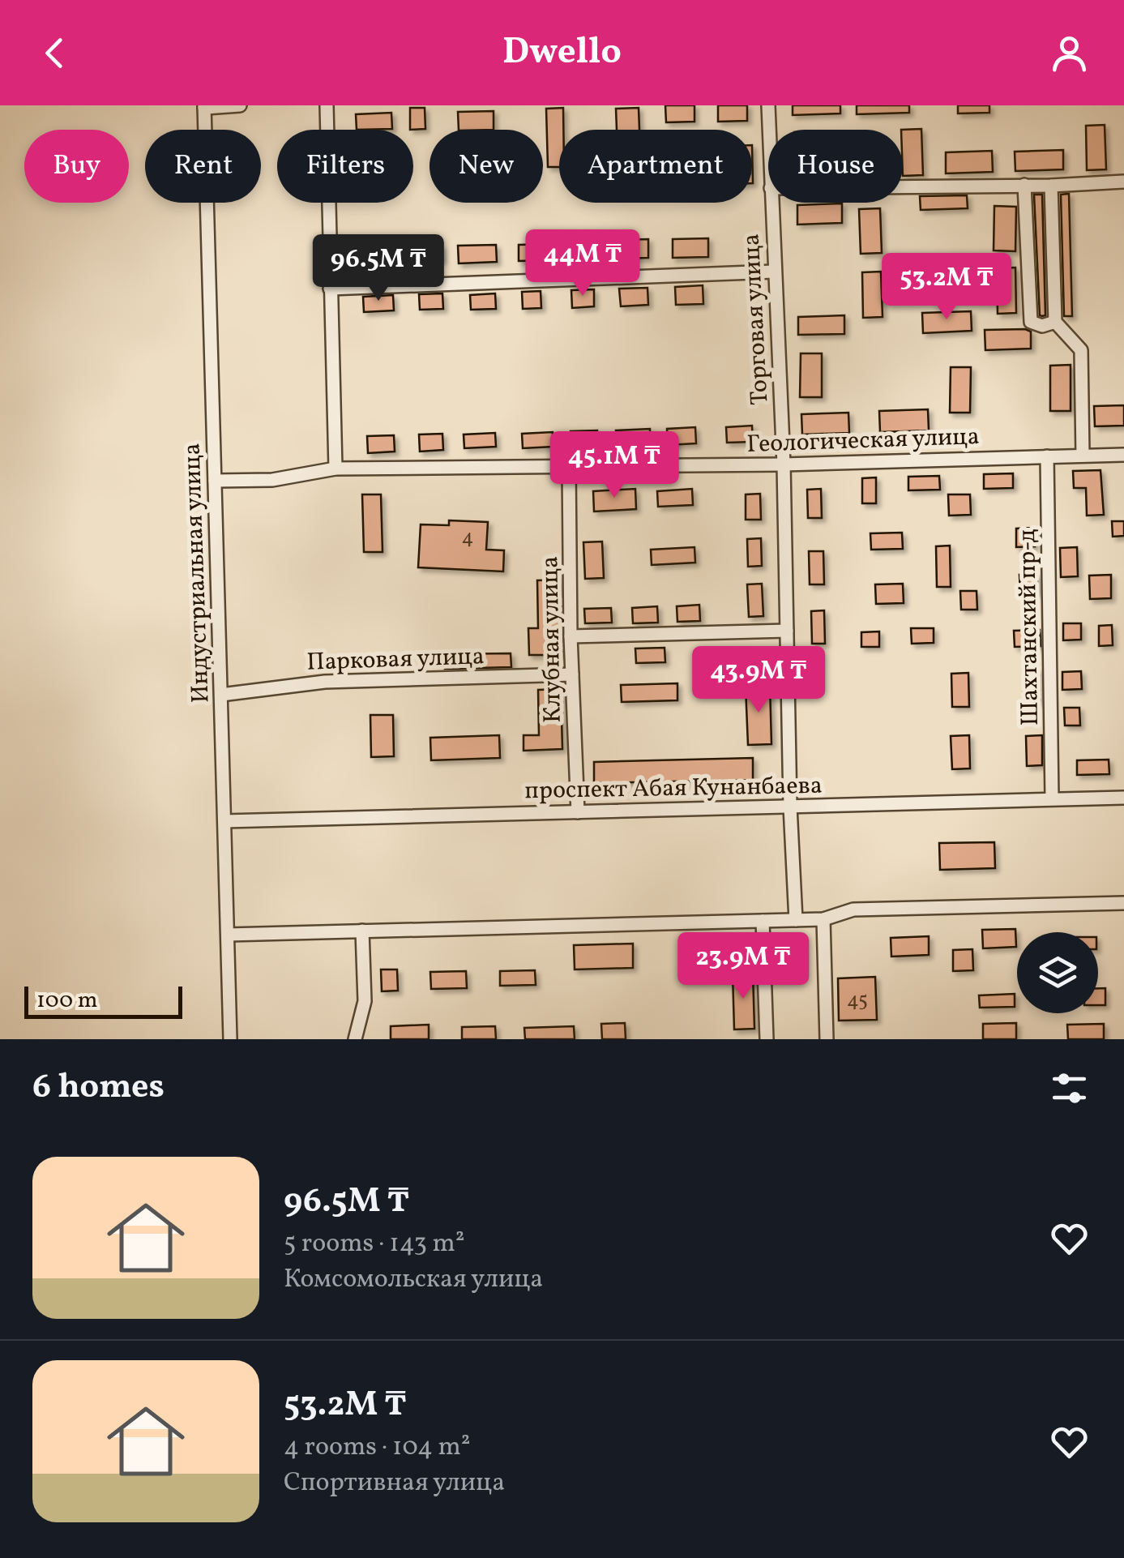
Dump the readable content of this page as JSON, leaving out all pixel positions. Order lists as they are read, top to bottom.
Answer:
{
  "streets": {
    "street": [
      "Торговая улица",
      "Геологическая улица",
      "Индустриальная улица",
      "Шахтанский пр-д",
      "Клубная улица",
      "Парковая улица",
      "проспект Абая Кунанбаева"
    ]
  },
  "crossings": [
    ["Торговая улица", "Геологическая улица"],
    ["Торговая улица", "проспект Абая Кунанбаева"],
    ["Геологическая улица", "Индустриальная улица"],
    ["Геологическая улица", "Шахтанский пр-д"],
    ["Геологическая улица", "Клубная улица"],
    ["Индустриальная улица", "Парковая улица"],
    ["Индустриальная улица", "проспект Абая Кунанбаева"],
    ["Шахтанский пр-д", "проспект Абая Кунанбаева"],
    ["Клубная улица", "Парковая улица"],
    ["Клубная улица", "проспект Абая Кунанбаева"]
  ],
  "house_numbers": ["4", "45"],
  "scale_bar": "100 m",
  "page": {
    "header": "Dwello",
    "chip": [
      "Buy",
      "Rent",
      "Filters",
      "New",
      "Apartment",
      "House"
    ],
    "price": [
      "44M ₸",
      "96.5M ₸",
      "53.2M ₸",
      "45.1M ₸",
      "43.9M ₸",
      "23.9M ₸"
    ],
    "scale": "100 m",
    "heading": "6 homes",
    "list": [
      {
        "name": "96.5M ₸",
        "note": "5 rooms · 143 m² · Комсомольская улица"
      },
      {
        "name": "53.2M ₸",
        "note": "4 rooms · 104 m² · Спортивная улица"
      }
    ]
  }
}
